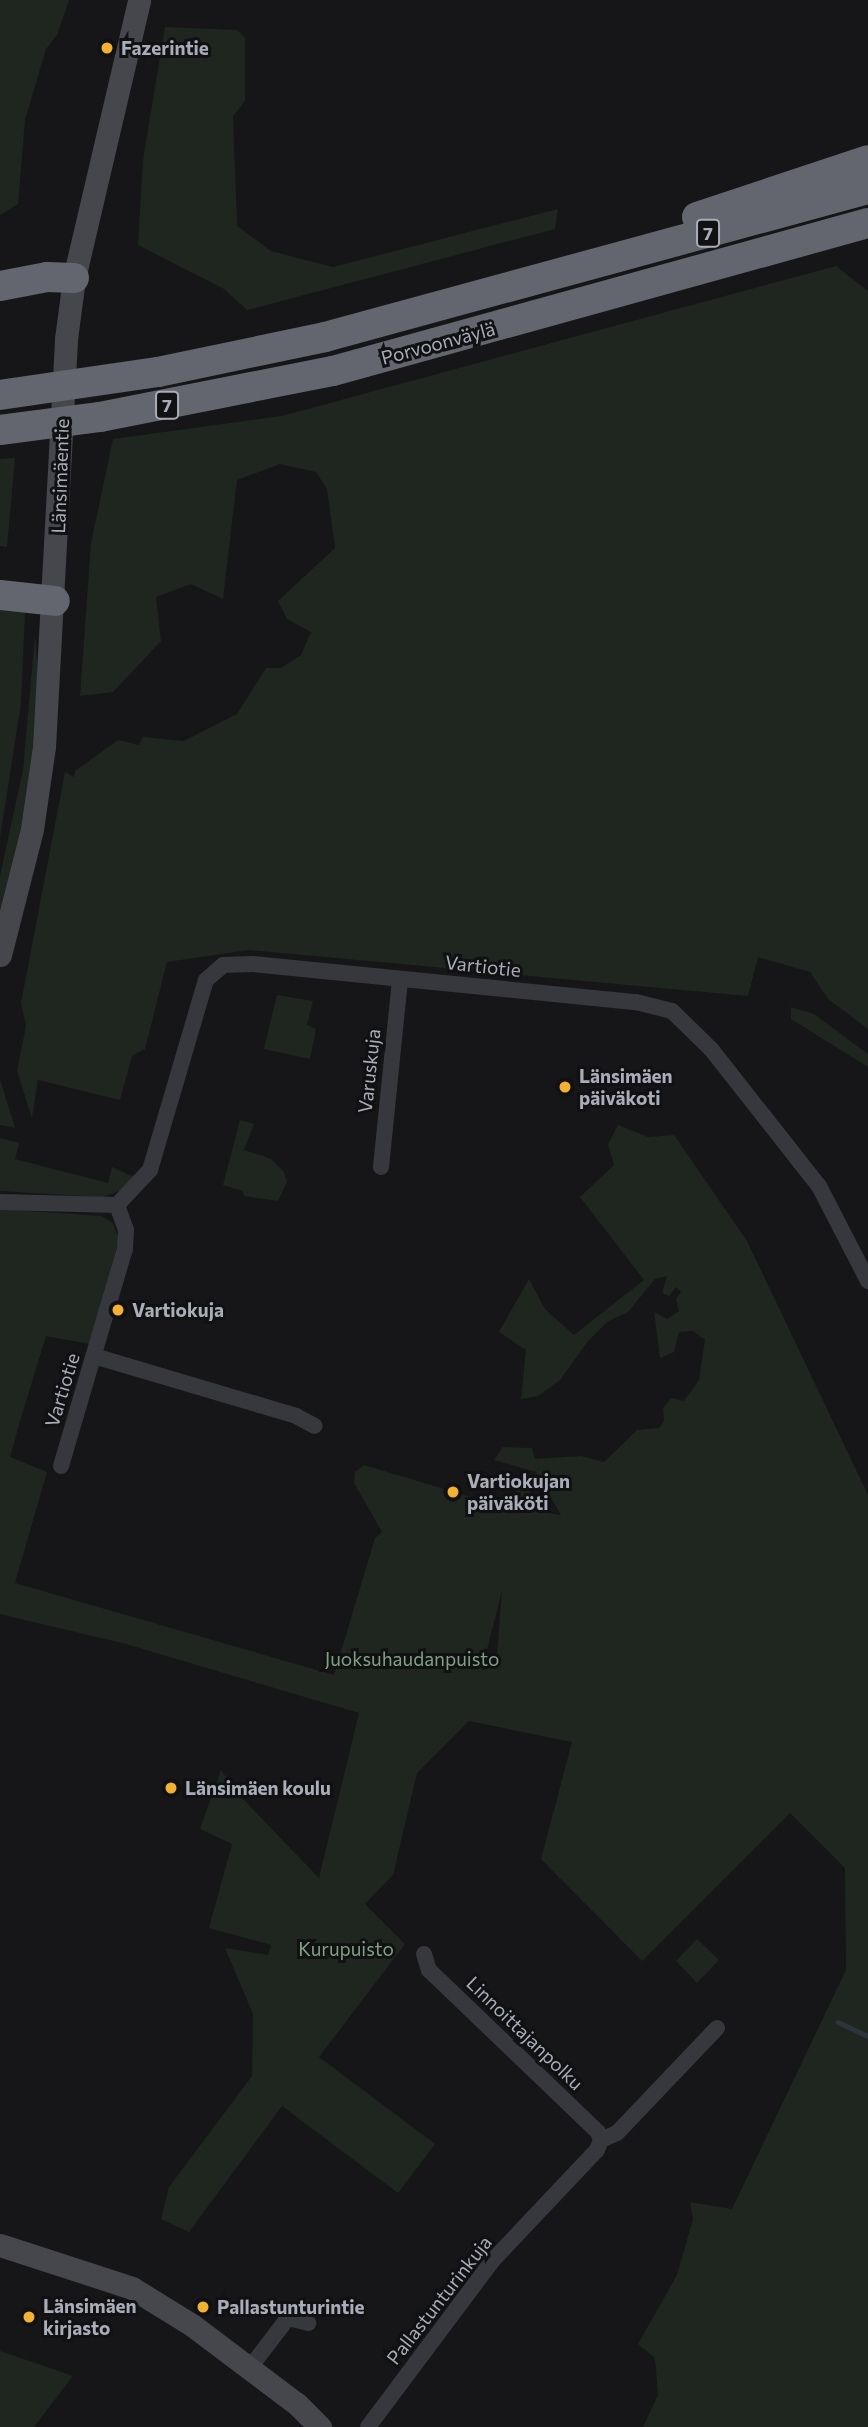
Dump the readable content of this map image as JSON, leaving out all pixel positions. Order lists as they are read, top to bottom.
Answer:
{
  "streets": {
    "highway": ["7", "Porvoonväylä"],
    "main road": ["Länsimäentie"],
    "street": [
      "Vartiotie",
      "Varuskuja",
      "Linnoittajanpolku",
      "Pallastunturinkuja"
    ]
  },
  "crossings": [
    ["Vartiotie", "Varuskuja"],
    ["Linnoittajanpolku", "Pallastunturinkuja"]
  ],
  "parks": ["Juoksuhaudanpuisto", "Kurupuisto"],
  "places": [
    "Fazerintie",
    "Länsimäen päiväkoti",
    "Vartiokuja",
    "Vartiokujan päiväköti",
    "Länsimäen koulu",
    "Pallastunturintie",
    "Länsimäen kirjasto"
  ]
}
